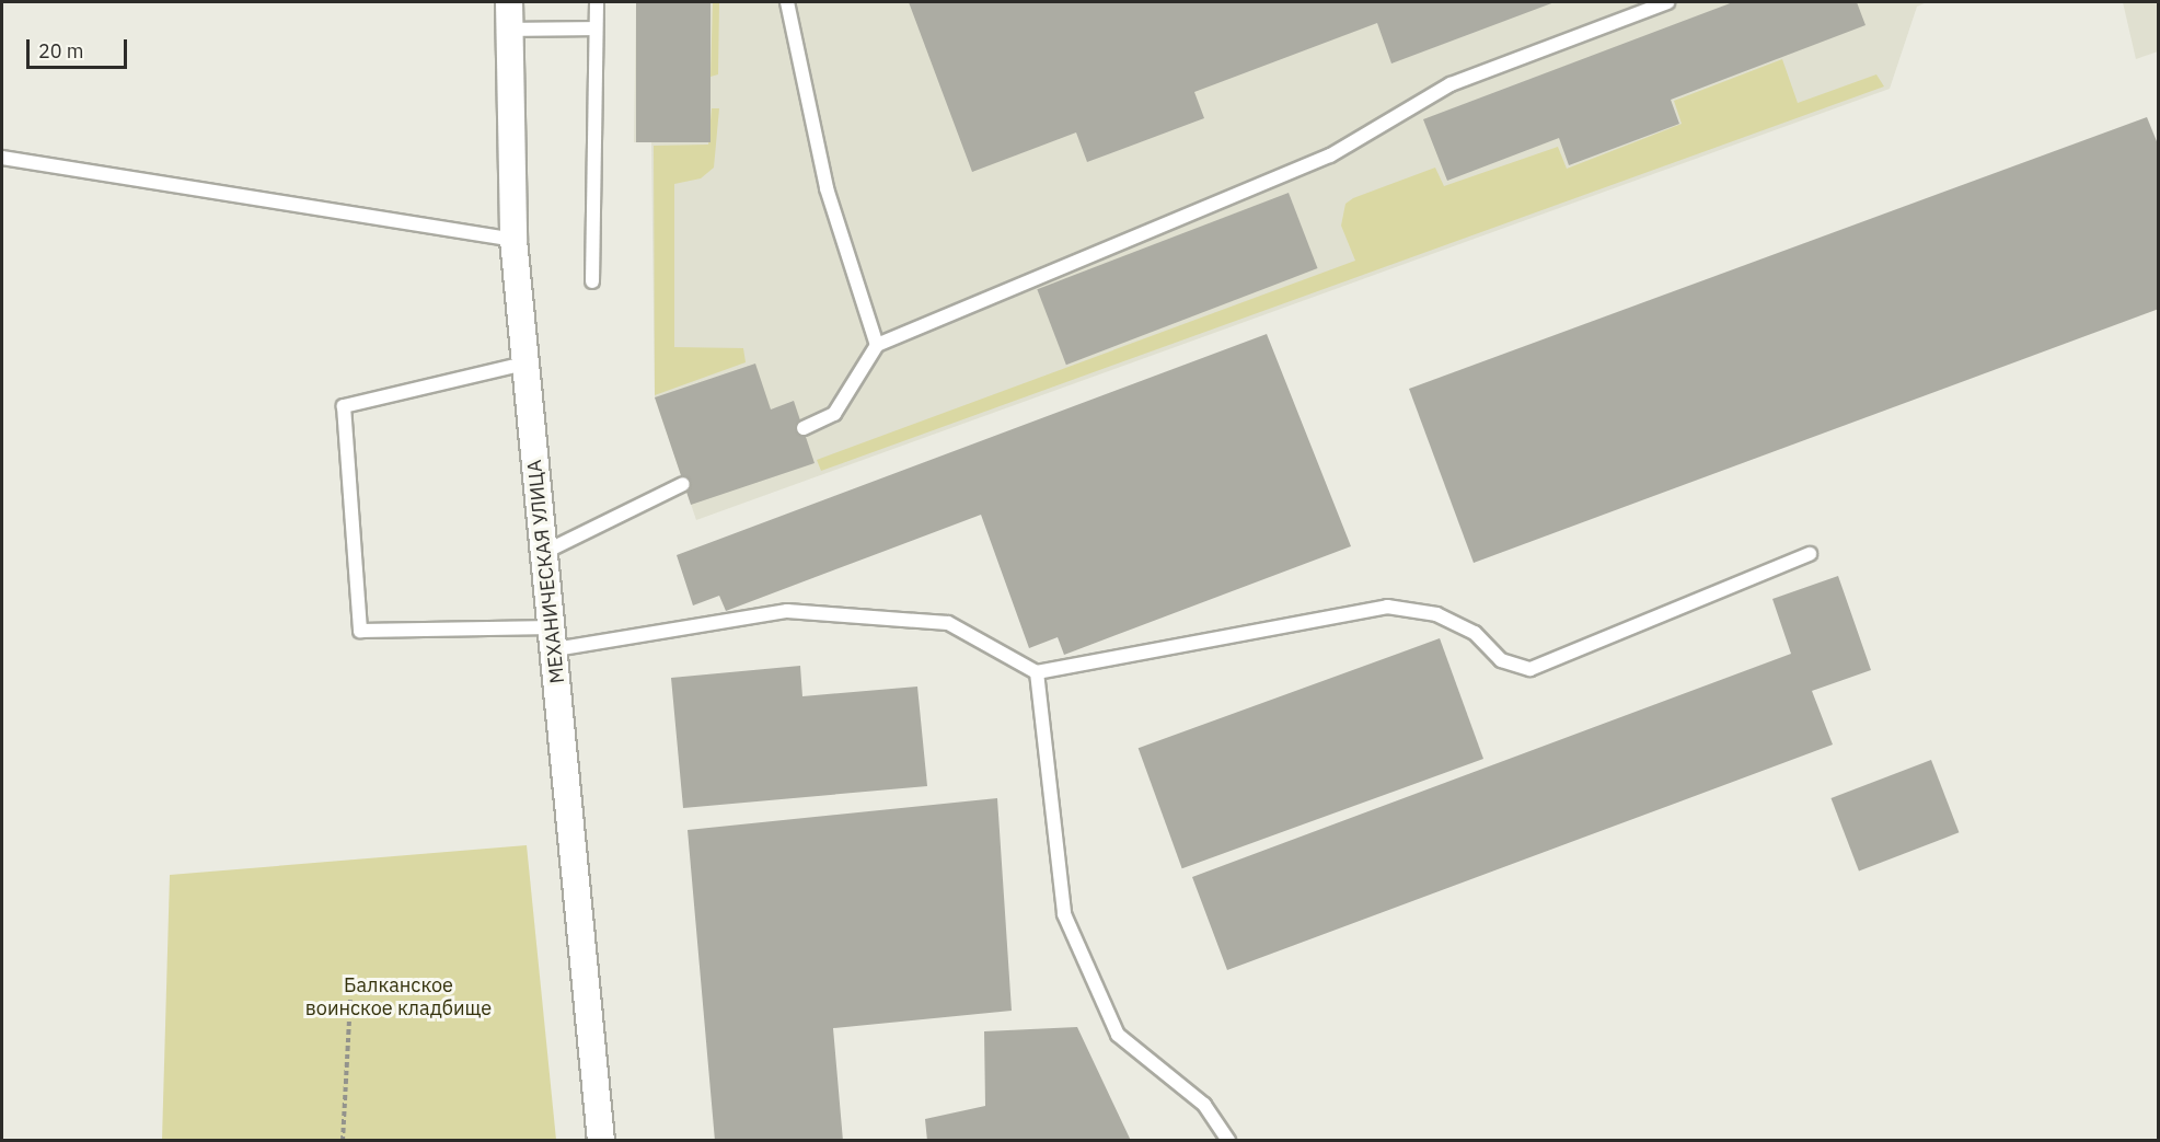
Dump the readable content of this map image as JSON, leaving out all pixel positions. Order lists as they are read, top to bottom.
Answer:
{
  "streets": {
    "street": ["МЕХАНИЧЕСКАЯ УЛИЦА"]
  },
  "parks": ["Балканское воинское кладбище"],
  "scale_bar": "20 m"
}
